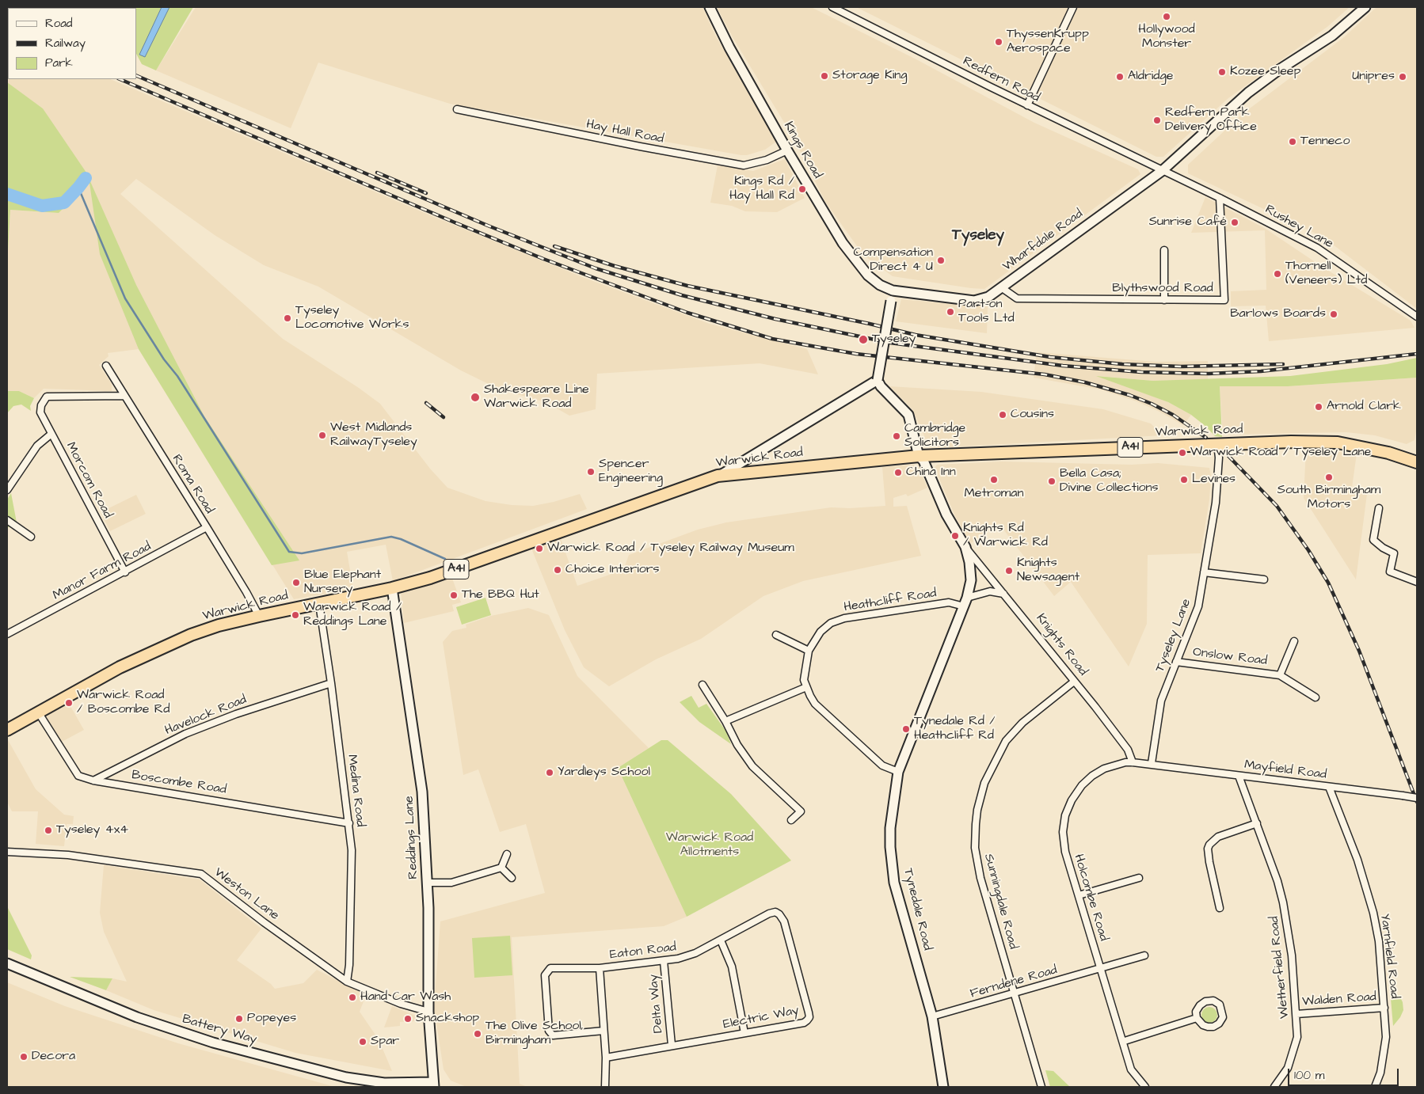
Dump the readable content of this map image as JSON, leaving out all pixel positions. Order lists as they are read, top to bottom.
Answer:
{
  "streets": {
    "highway": ["Warwick Road", "A41"],
    "street": [
      "Redfern Road",
      "Hay Hall Road",
      "Kings Road",
      "Rushey Lane",
      "Wharfdale Road",
      "Blythswood Road",
      "Morcom Road",
      "Roma Road",
      "Manor Farm Road",
      "Heathcliff Road",
      "Tyseley Lane",
      "Knights Road",
      "Onslow Road",
      "Havelock Road",
      "Mayfield Road",
      "Boscombe Road",
      "Medina Road",
      "Reddings Lane",
      "Weston Lane",
      "Holcombe Road",
      "Sunningdale Road",
      "Tynedale Road",
      "Eaton Road",
      "Yarnfield Road",
      "Wetherfield Road",
      "Ferndene Road",
      "Walden Road",
      "Delta Way",
      "Electric Way",
      "Battery Way"
    ]
  },
  "crossings": [
    ["Redfern Road", "Rushey Lane"],
    ["Redfern Road", "Wharfdale Road"],
    ["Hay Hall Road", "Kings Road"],
    ["Kings Road", "Wharfdale Road"],
    ["Rushey Lane", "Wharfdale Road"],
    ["Rushey Lane", "Blythswood Road"],
    ["Wharfdale Road", "Blythswood Road"],
    ["Warwick Road", "Roma Road"],
    ["Warwick Road", "Tyseley Lane"],
    ["Warwick Road", "Knights Road"],
    ["Warwick Road", "Boscombe Road"],
    ["Warwick Road", "Medina Road"],
    ["Warwick Road", "Reddings Lane"],
    ["Morcom Road", "Roma Road"],
    ["Morcom Road", "Manor Farm Road"],
    ["Roma Road", "Manor Farm Road"],
    ["Heathcliff Road", "Knights Road"],
    ["Heathcliff Road", "Tynedale Road"],
    ["Tyseley Lane", "Onslow Road"],
    ["Tyseley Lane", "Mayfield Road"],
    ["Tyseley Lane", "Holcombe Road"],
    ["Knights Road", "Holcombe Road"],
    ["Knights Road", "Sunningdale Road"],
    ["Knights Road", "Tynedale Road"],
    ["Havelock Road", "Boscombe Road"],
    ["Havelock Road", "Medina Road"],
    ["Mayfield Road", "Holcombe Road"],
    ["Mayfield Road", "Yarnfield Road"],
    ["Mayfield Road", "Wetherfield Road"],
    ["Boscombe Road", "Medina Road"],
    ["Medina Road", "Weston Lane"],
    ["Reddings Lane", "Weston Lane"],
    ["Reddings Lane", "Battery Way"],
    ["Holcombe Road", "Ferndene Road"],
    ["Sunningdale Road", "Ferndene Road"],
    ["Tynedale Road", "Ferndene Road"],
    ["Eaton Road", "Delta Way"],
    ["Eaton Road", "Electric Way"],
    ["Yarnfield Road", "Walden Road"],
    ["Wetherfield Road", "Walden Road"],
    ["Delta Way", "Electric Way"]
  ],
  "districts": ["Tyseley"],
  "parks": ["Warwick Road Allotments"],
  "places": [
    "Hollywood Monster",
    "ThyssenKrupp Aerospace",
    "Kozee Sleep",
    "Storage King",
    "Aldridge",
    "Unipres",
    "Redfern Park Delivery Office",
    "Tenneco",
    "Kings Rd / Hay Hall Rd",
    "Sunrise Café",
    "Compensation Direct 4 U",
    "Thornell (Veneers) Ltd",
    "Part-on Tools Ltd",
    "Barlows Boards",
    "Tyseley Locomotive Works",
    "Tyseley",
    "Shakespeare Line Warwick Road",
    "Arnold Clark",
    "Cousins",
    "West Midlands RailwayTyseley",
    "Cambridge Solicitors",
    "Warwick Road / Tyseley Lane",
    "Spencer Engineering",
    "China Inn",
    "South Birmingham Motors",
    "Metroman",
    "Levines",
    "Bella Casa; Divine Collections",
    "Knights Rd / Warwick Rd",
    "Warwick Road / Tyseley Railway Museum",
    "Choice Interiors",
    "Knights Newsagent",
    "Blue Elephant Nursery",
    "The BBQ Hut",
    "Warwick Road / Reddings Lane",
    "Warwick Road / Boscombe Rd",
    "Tynedale Rd / Heathcliff Rd",
    "Yardleys School",
    "Tyseley 4x4",
    "Hand Car Wash",
    "Popeyes",
    "Snackshop",
    "The Olive School, Birmingham",
    "Spar",
    "Decora"
  ],
  "legend": ["Road", "Railway", "Park"],
  "scale_bar": "100 m"
}
